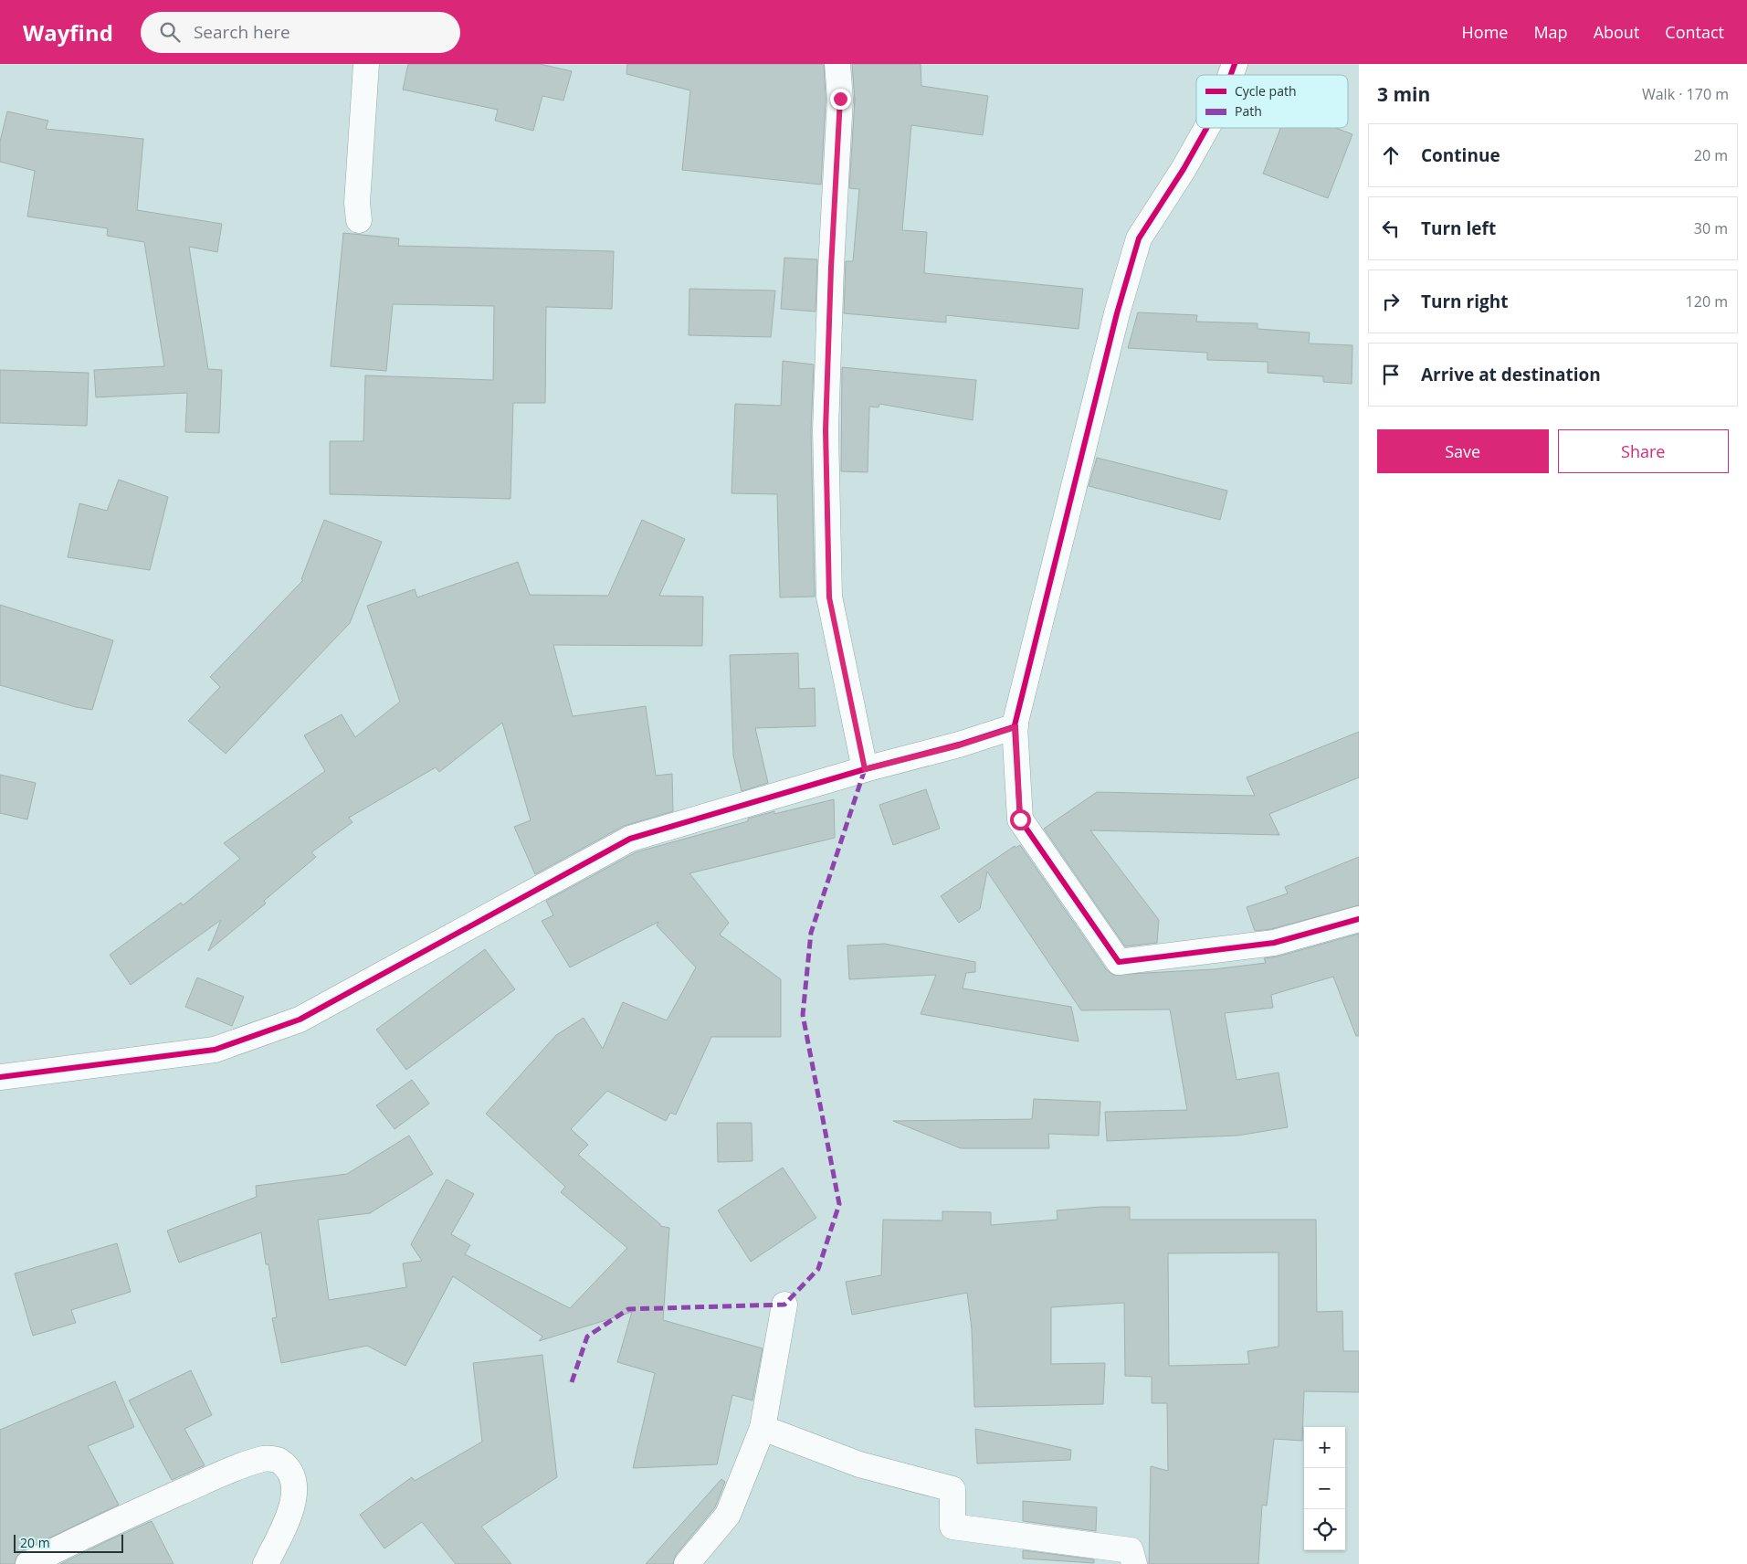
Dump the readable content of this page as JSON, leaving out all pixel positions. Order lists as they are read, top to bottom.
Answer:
{
  "legend": ["Cycle path", "Path"],
  "scale_bar": "20 m",
  "page": {
    "header": "Wayfind",
    "search": "Search here",
    "nav": [
      "Home",
      "Map",
      "About",
      "Contact"
    ],
    "heading": ["3 min", "Walk · 170 m"],
    "list": [
      ["Continue", "20 m"],
      ["Turn left", "30 m"],
      ["Turn right", "120 m"],
      "Arrive at destination"
    ],
    "buttons": ["Save", "Share"],
    "map_buttons": ["+", "−"],
    "scale": "20 m"
  }
}
